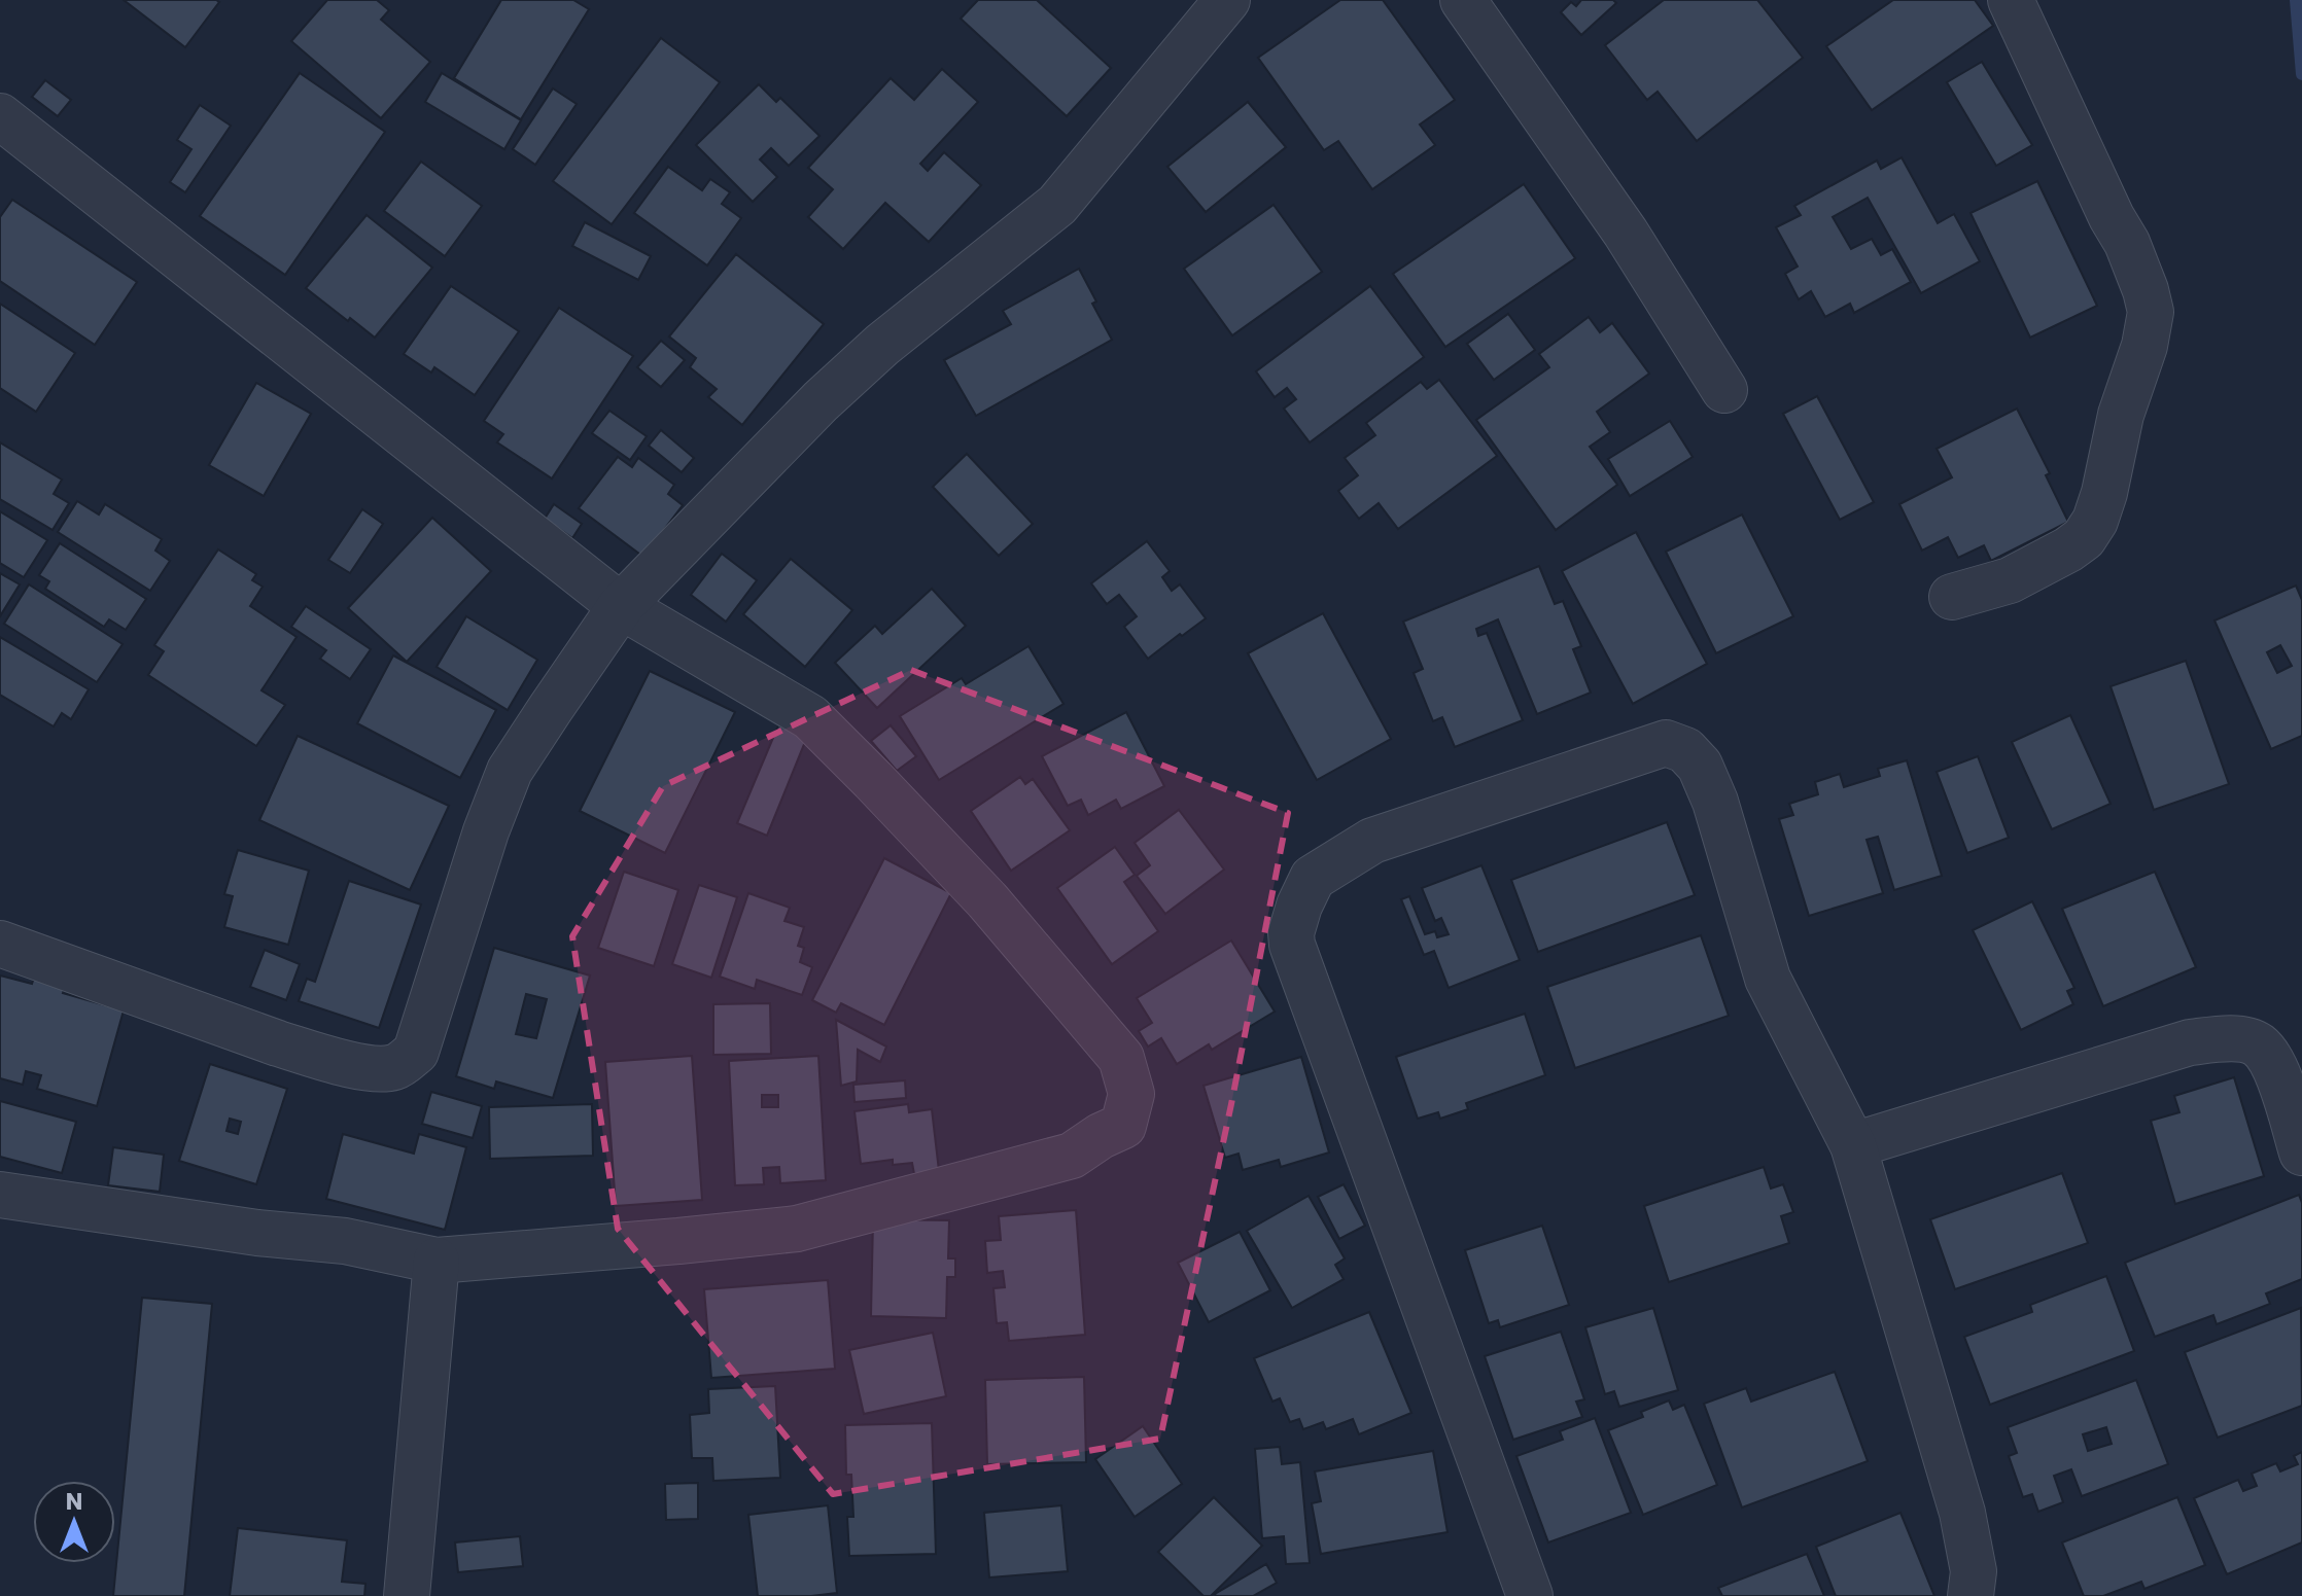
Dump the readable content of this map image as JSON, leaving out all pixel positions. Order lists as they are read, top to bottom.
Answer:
{
  "north": "top"
}
